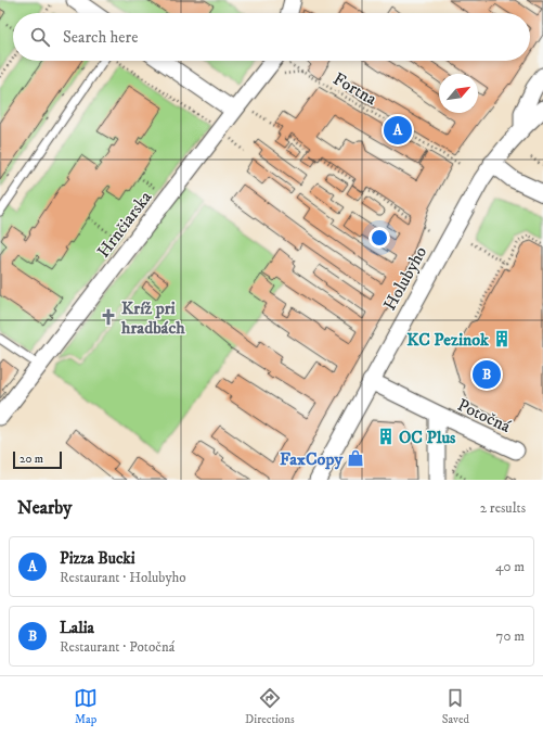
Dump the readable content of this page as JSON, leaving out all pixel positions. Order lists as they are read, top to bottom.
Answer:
{
  "streets": {
    "street": ["Hrnčiarska", "Holubyho", "Potočná"],
    "path": ["Fortna"]
  },
  "crossings": [
    ["Holubyho", "Potočná"]
  ],
  "places": {
    "church": ["Kríž pri hradbách"],
    "building": ["KC Pezinok", "OC Plus"],
    "shop": ["FaxCopy"]
  },
  "scale_bar": "20 m",
  "north": "top right",
  "page": {
    "search": "Search here",
    "pins": ["A", "B"],
    "scale": "20 m",
    "heading": ["Nearby", "2 results"],
    "list": [
      {
        "mark": "A",
        "name": "Pizza Bucki",
        "note": "Restaurant · Holubyho",
        "value": "40 m"
      },
      {
        "mark": "B",
        "name": "Lalia",
        "note": "Restaurant · Potočná",
        "value": "70 m"
      }
    ],
    "nav": ["Map", "Directions", "Saved"]
  }
}
